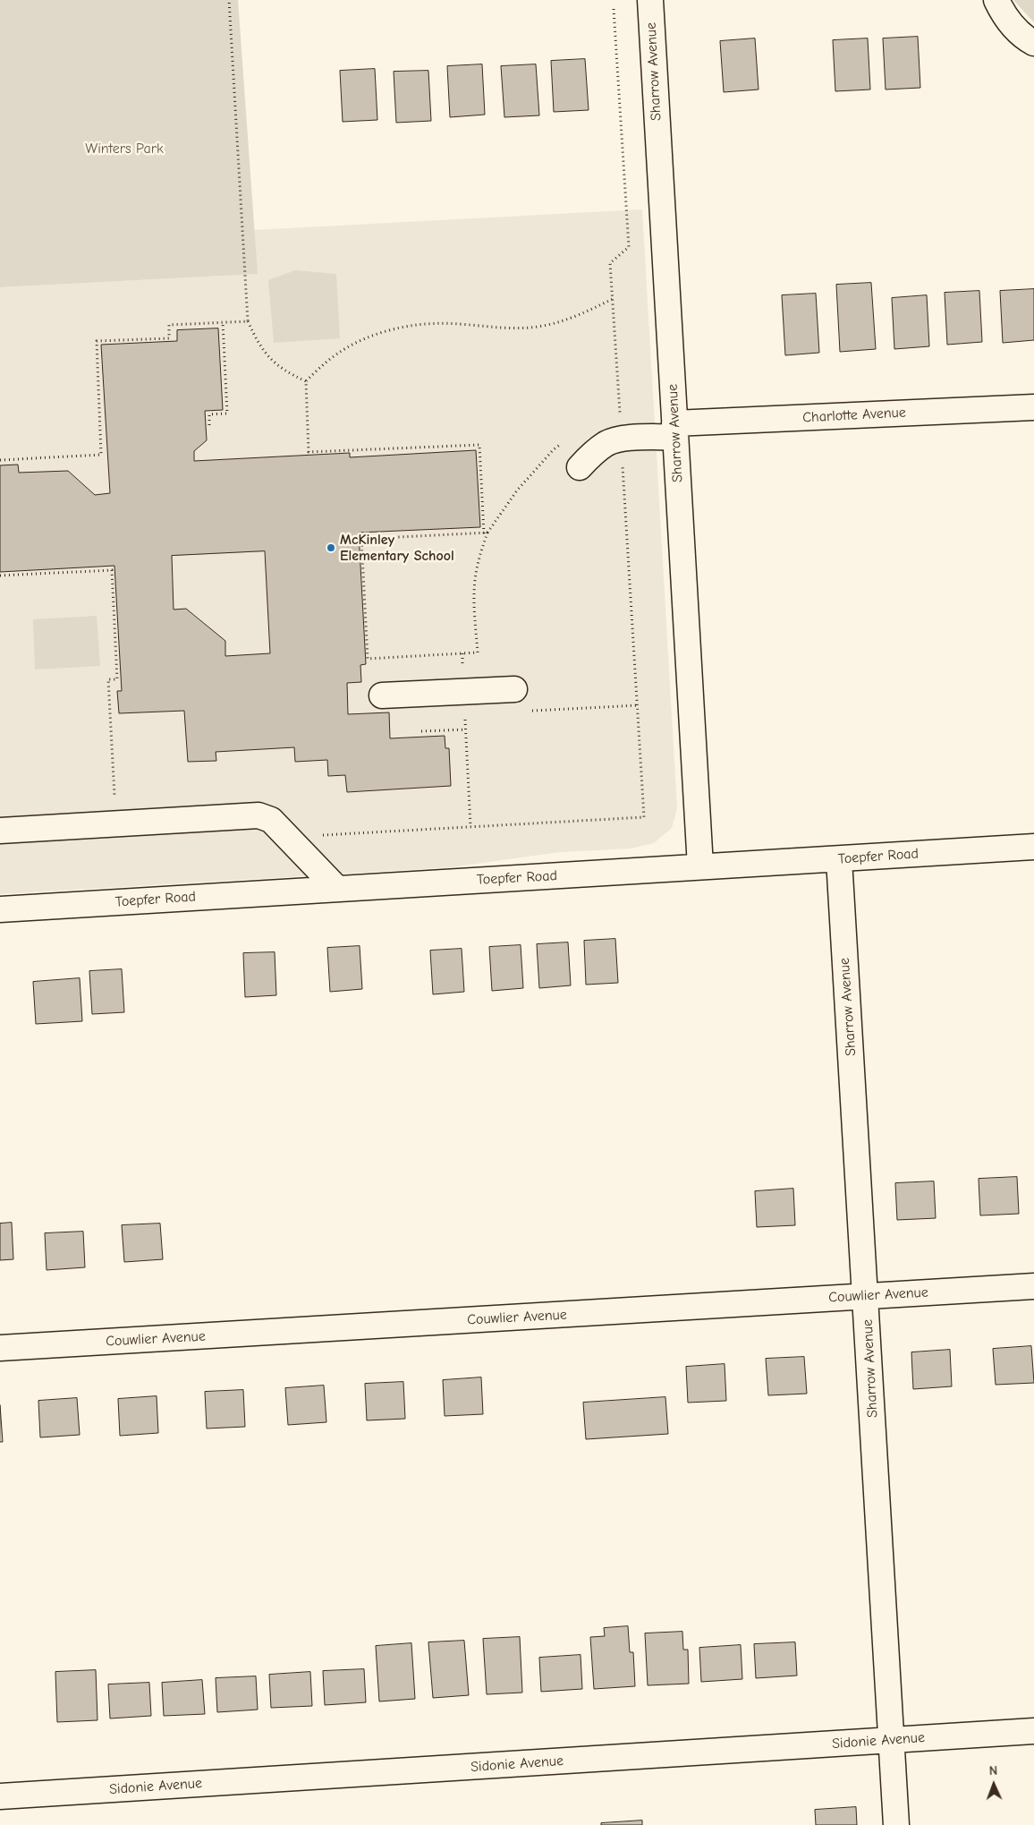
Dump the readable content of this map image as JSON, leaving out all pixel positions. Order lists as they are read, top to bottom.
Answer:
{
  "streets": {
    "street": [
      "Sharrow Avenue",
      "Charlotte Avenue",
      "Toepfer Road",
      "Couwlier Avenue",
      "Sidonie Avenue"
    ]
  },
  "crossings": [
    ["Sharrow Avenue", "Charlotte Avenue"],
    ["Sharrow Avenue", "Toepfer Road"],
    ["Sharrow Avenue", "Couwlier Avenue"],
    ["Sharrow Avenue", "Sidonie Avenue"]
  ],
  "parks": ["Winters Park"],
  "places": ["McKinley Elementary School"],
  "north": "top"
}
